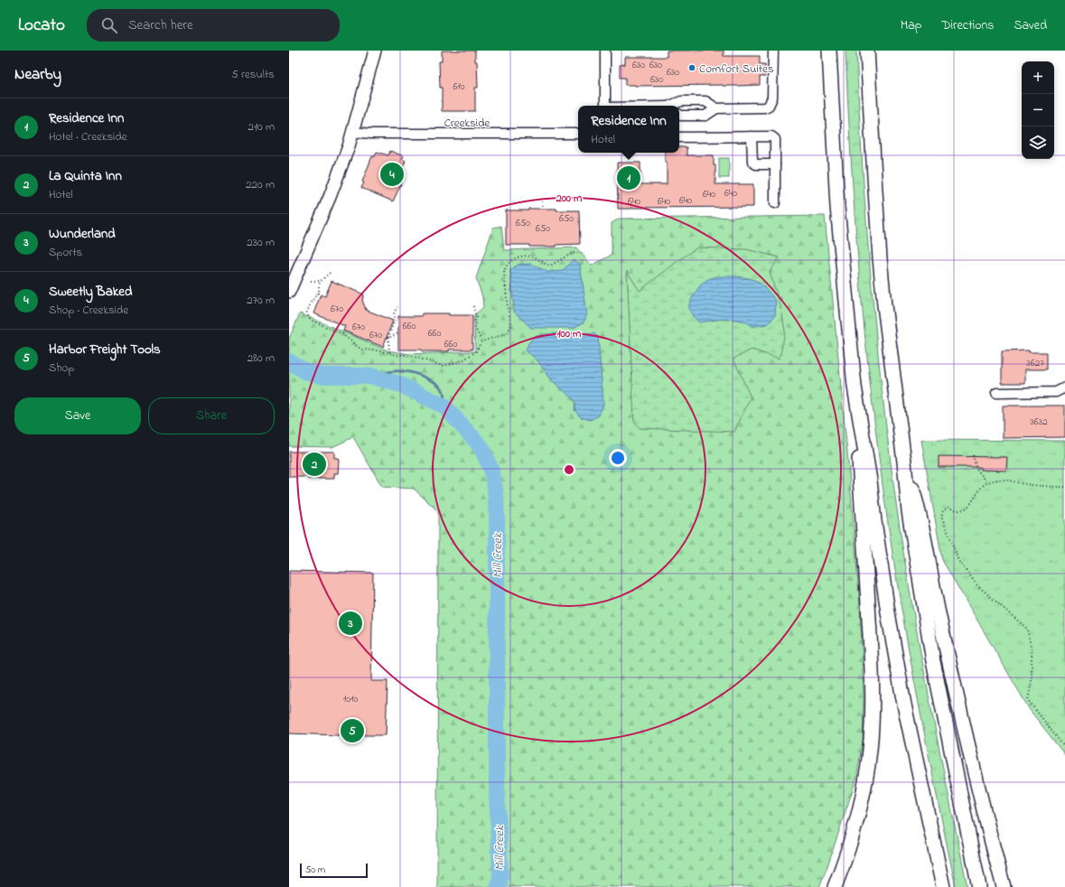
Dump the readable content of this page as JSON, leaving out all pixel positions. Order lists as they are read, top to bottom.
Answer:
{
  "streets": {
    "street": ["Creekside"]
  },
  "water": ["Mill Creek"],
  "places": ["Comfort Suites"],
  "house_numbers": [
    "630",
    "630",
    "630",
    "630",
    "610",
    "640",
    "640",
    "640",
    "640",
    "640",
    "650",
    "650",
    "650",
    "670",
    "660",
    "670",
    "660",
    "670",
    "660",
    "3627",
    "3632",
    "1010"
  ],
  "scale_bar": "50 m",
  "page": {
    "header": "Locato",
    "search": "Search here",
    "nav": ["Map", "Directions", "Saved"],
    "heading": ["Nearby", "5 results"],
    "map_buttons": ["+", "−"],
    "list": [
      {
        "mark": "1",
        "name": "Residence Inn",
        "note": "Hotel · Creekside",
        "value": "210 m"
      },
      {
        "mark": "2",
        "name": "La Quinta Inn",
        "note": "Hotel",
        "value": "220 m"
      },
      {
        "mark": "3",
        "name": "Wunderland",
        "note": "Sports",
        "value": "230 m"
      },
      {
        "mark": "4",
        "name": "Sweetly Baked",
        "note": "Shop · Creekside",
        "value": "270 m"
      },
      {
        "mark": "5",
        "name": "Harbor Freight Tools",
        "note": "Shop",
        "value": "280 m"
      }
    ],
    "popup": ["Residence Inn", "Hotel"],
    "pins": [
      "4",
      "1",
      "2",
      "3",
      "5"
    ],
    "buttons": ["Save", "Share"],
    "scale": "50 m"
  },
  "rings": ["200 m", "100 m"]
}
